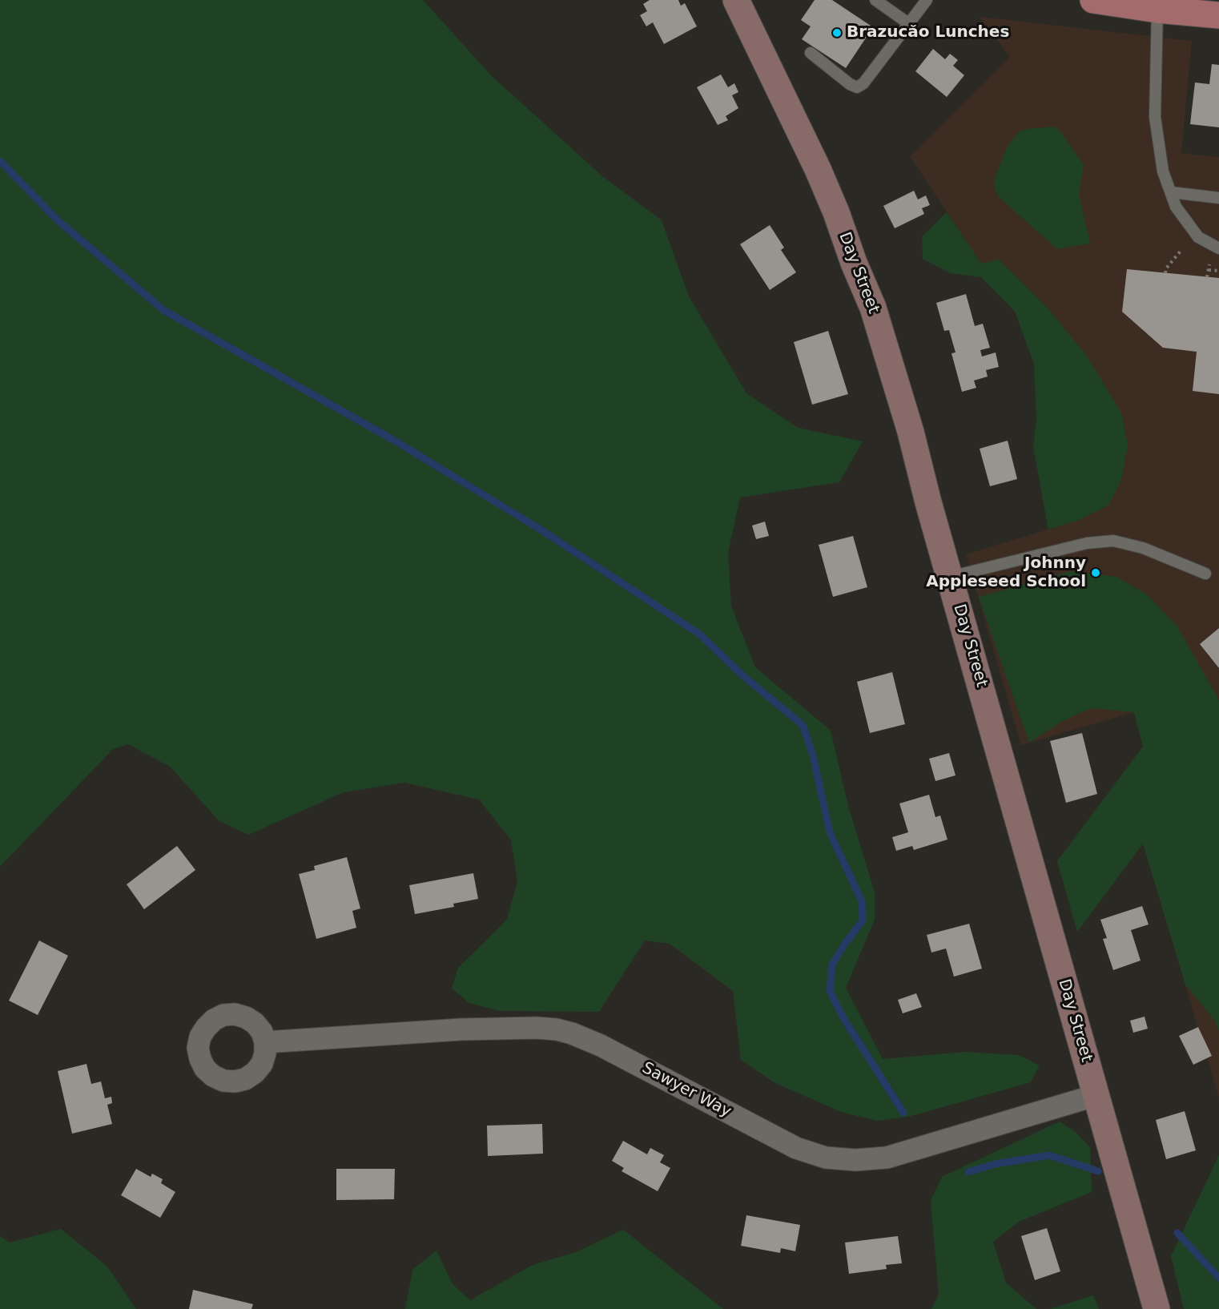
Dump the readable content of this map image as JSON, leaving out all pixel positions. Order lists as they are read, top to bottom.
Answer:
{
  "streets": {
    "main road": ["Day Street"],
    "street": ["Sawyer Way"]
  },
  "crossings": [
    ["Day Street", "Sawyer Way"]
  ],
  "places": ["Brazucăo Lunches", "Johnny Appleseed School"]
}
